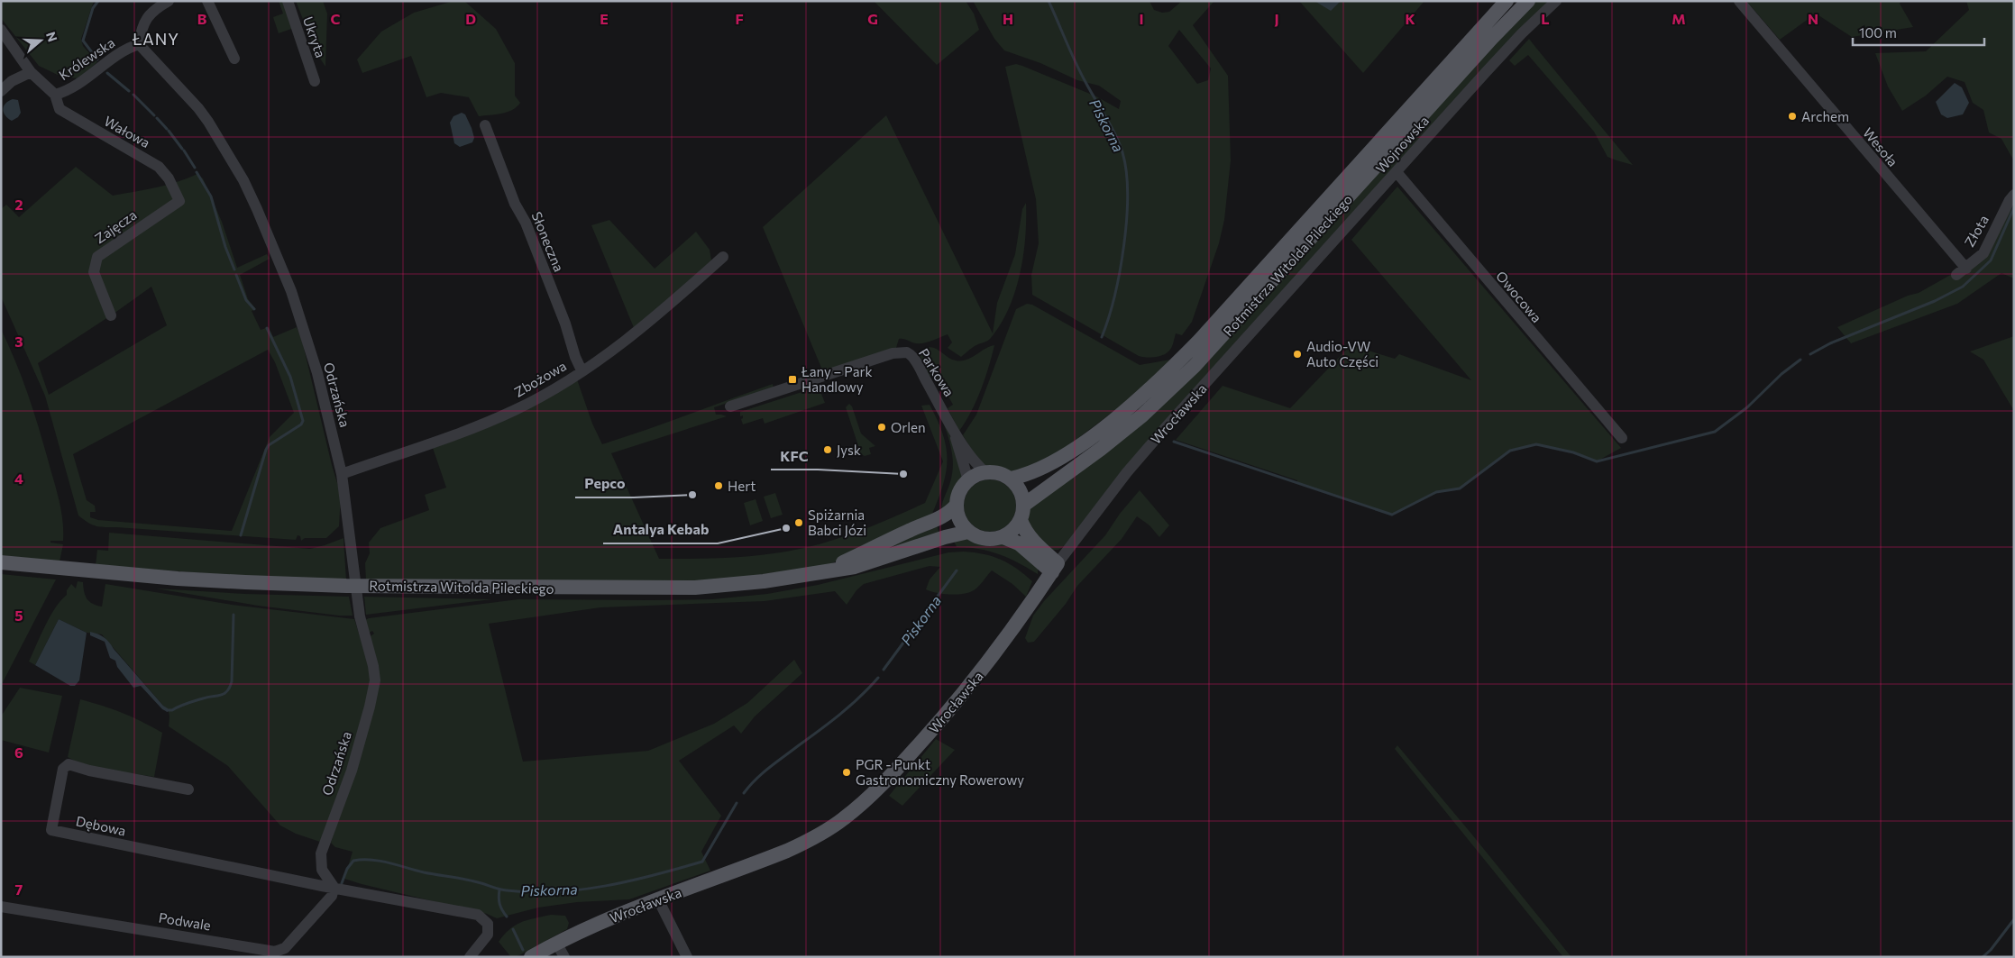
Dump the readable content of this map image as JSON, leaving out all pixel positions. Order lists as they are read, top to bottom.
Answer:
{
  "streets": {
    "main road": ["Rotmistrza Witolda Pileckiego", "Wrocławska"],
    "street": [
      "Ukryta",
      "Królewska",
      "Wałowa",
      "Wojnowska",
      "Wesoła",
      "Zajęcza",
      "Złota",
      "Słoneczna",
      "Owocowa",
      "Parkowa",
      "Zbożowa",
      "Odrzańska",
      "Dębowa",
      "Podwale"
    ]
  },
  "crossings": [
    ["Królewska", "Wałowa"],
    ["Królewska", "Odrzańska"],
    ["Wałowa", "Zajęcza"],
    ["Wojnowska", "Owocowa"],
    ["Wojnowska", "Wrocławska"],
    ["Wesoła", "Złota"],
    ["Słoneczna", "Zbożowa"],
    ["Zbożowa", "Odrzańska"],
    ["Odrzańska", "Dębowa"],
    ["Odrzańska", "Podwale"],
    ["Dębowa", "Podwale"]
  ],
  "districts": ["ŁANY"],
  "water": ["Piskorna"],
  "places": {
    "other": [
      "Archem",
      "Audio-VW Auto Części",
      "Orlen",
      "Jysk",
      "KFC",
      "Hert",
      "Pepco",
      "Spiżarnia Babci Józi",
      "Antalya Kebab",
      "PGR - Punkt Gastronomiczny Rowerowy"
    ],
    "transit": ["Łany – Park Handlowy"]
  },
  "scale_bar": "100 m",
  "north": "right",
  "grid": {
    "columns": [
      "B",
      "C",
      "D",
      "E",
      "F",
      "G",
      "H",
      "I",
      "J",
      "K",
      "L",
      "M",
      "N"
    ],
    "rows": [
      "2",
      "3",
      "4",
      "5",
      "6",
      "7"
    ]
  }
}
